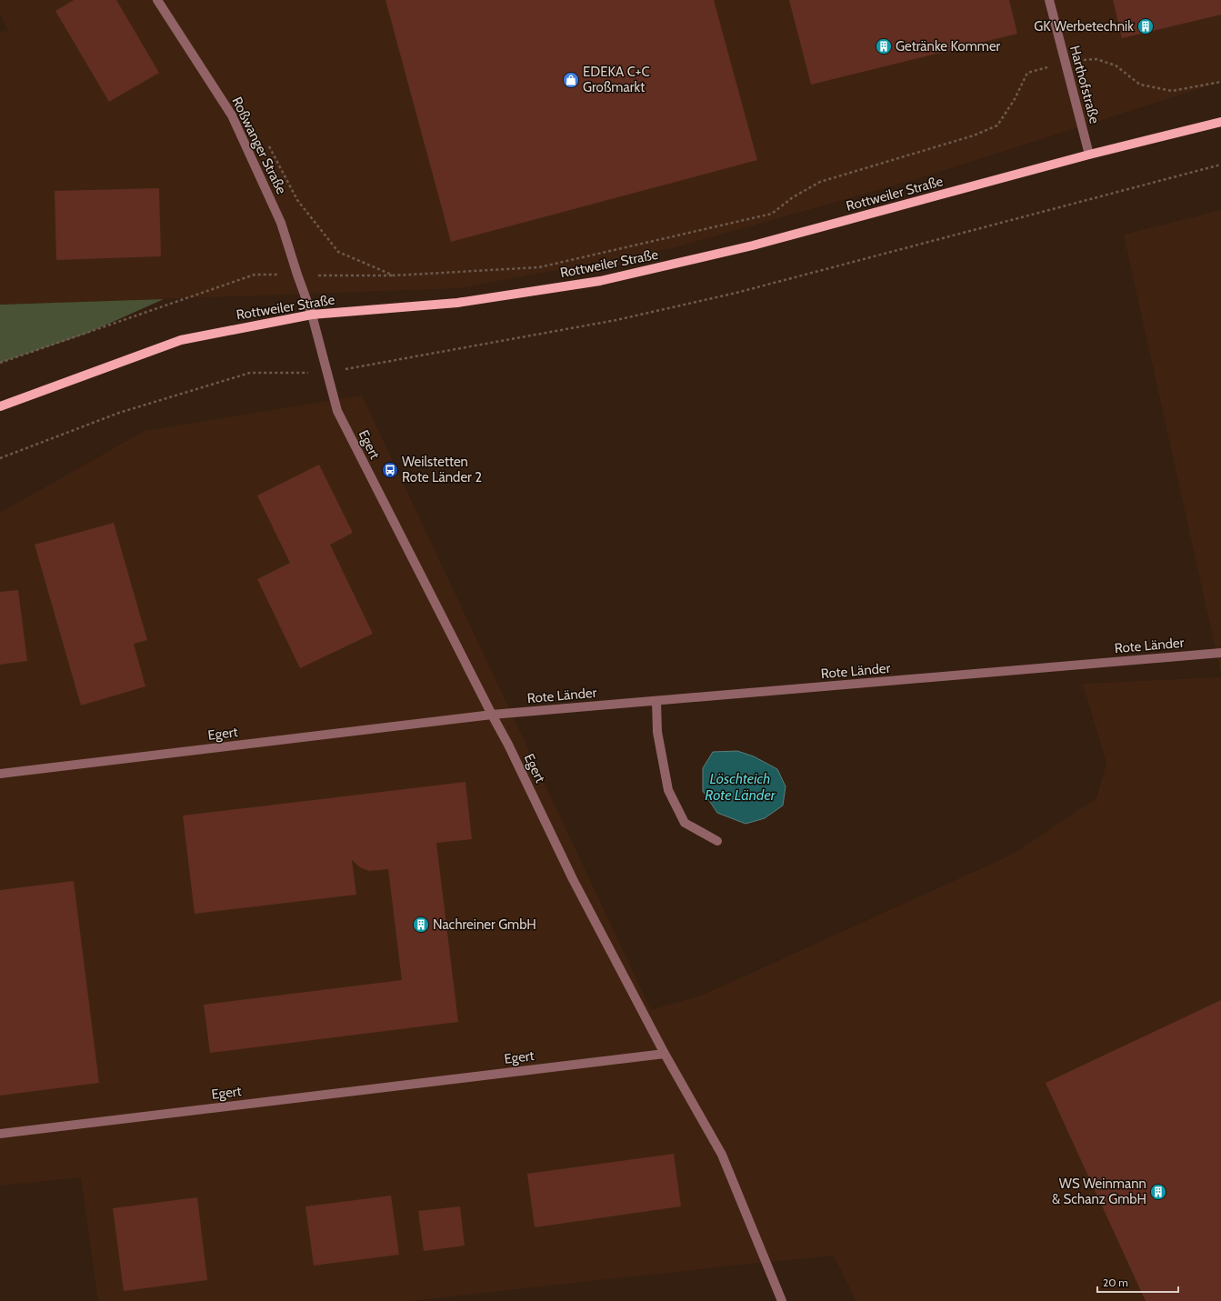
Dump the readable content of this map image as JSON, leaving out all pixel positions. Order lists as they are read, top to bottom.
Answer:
{
  "streets": {
    "main road": ["Rottweiler Straße"],
    "street": [
      "Harthofstraße",
      "Roßwanger Straße",
      "Egert",
      "Rote Länder"
    ]
  },
  "crossings": [
    ["Harthofstraße", "Rottweiler Straße"],
    ["Roßwanger Straße", "Rottweiler Straße"],
    ["Roßwanger Straße", "Egert"],
    ["Rottweiler Straße", "Egert"],
    ["Egert", "Rote Länder"]
  ],
  "water": ["Löschteich Rote Länder"],
  "places": {
    "building": [
      "GK Werbetechnik",
      "Getränke Kommer",
      "Nachreiner GmbH",
      "WS Weinmann & Schanz GmbH"
    ],
    "shop": ["EDEKA C+C Großmarkt"],
    "bus stop": ["Weilstetten Rote Länder 2"]
  },
  "scale_bar": "20 m"
}
